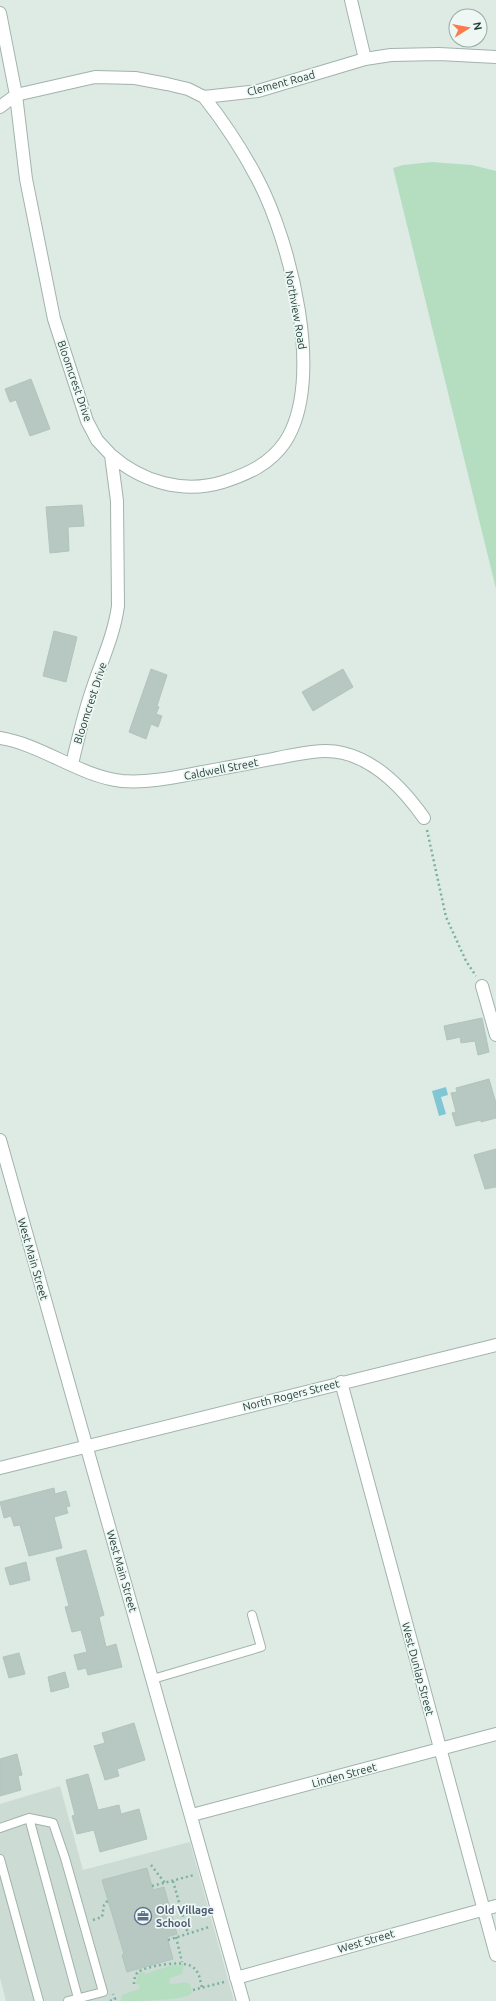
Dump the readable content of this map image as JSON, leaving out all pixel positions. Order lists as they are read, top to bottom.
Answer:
{
  "streets": {
    "street": [
      "Clement Road",
      "Northview Road",
      "Bloomcrest Drive",
      "Caldwell Street",
      "West Main Street",
      "North Rogers Street",
      "West Dunlap Street",
      "Linden Street",
      "West Street"
    ]
  },
  "crossings": [
    ["Clement Road", "Northview Road"],
    ["Northview Road", "Bloomcrest Drive"],
    ["Bloomcrest Drive", "Caldwell Street"],
    ["West Main Street", "North Rogers Street"],
    ["West Main Street", "Linden Street"],
    ["West Main Street", "West Street"],
    ["North Rogers Street", "West Dunlap Street"],
    ["West Dunlap Street", "Linden Street"],
    ["West Dunlap Street", "West Street"]
  ],
  "places": {
    "office": ["Old Village School"]
  },
  "north": "right"
}
